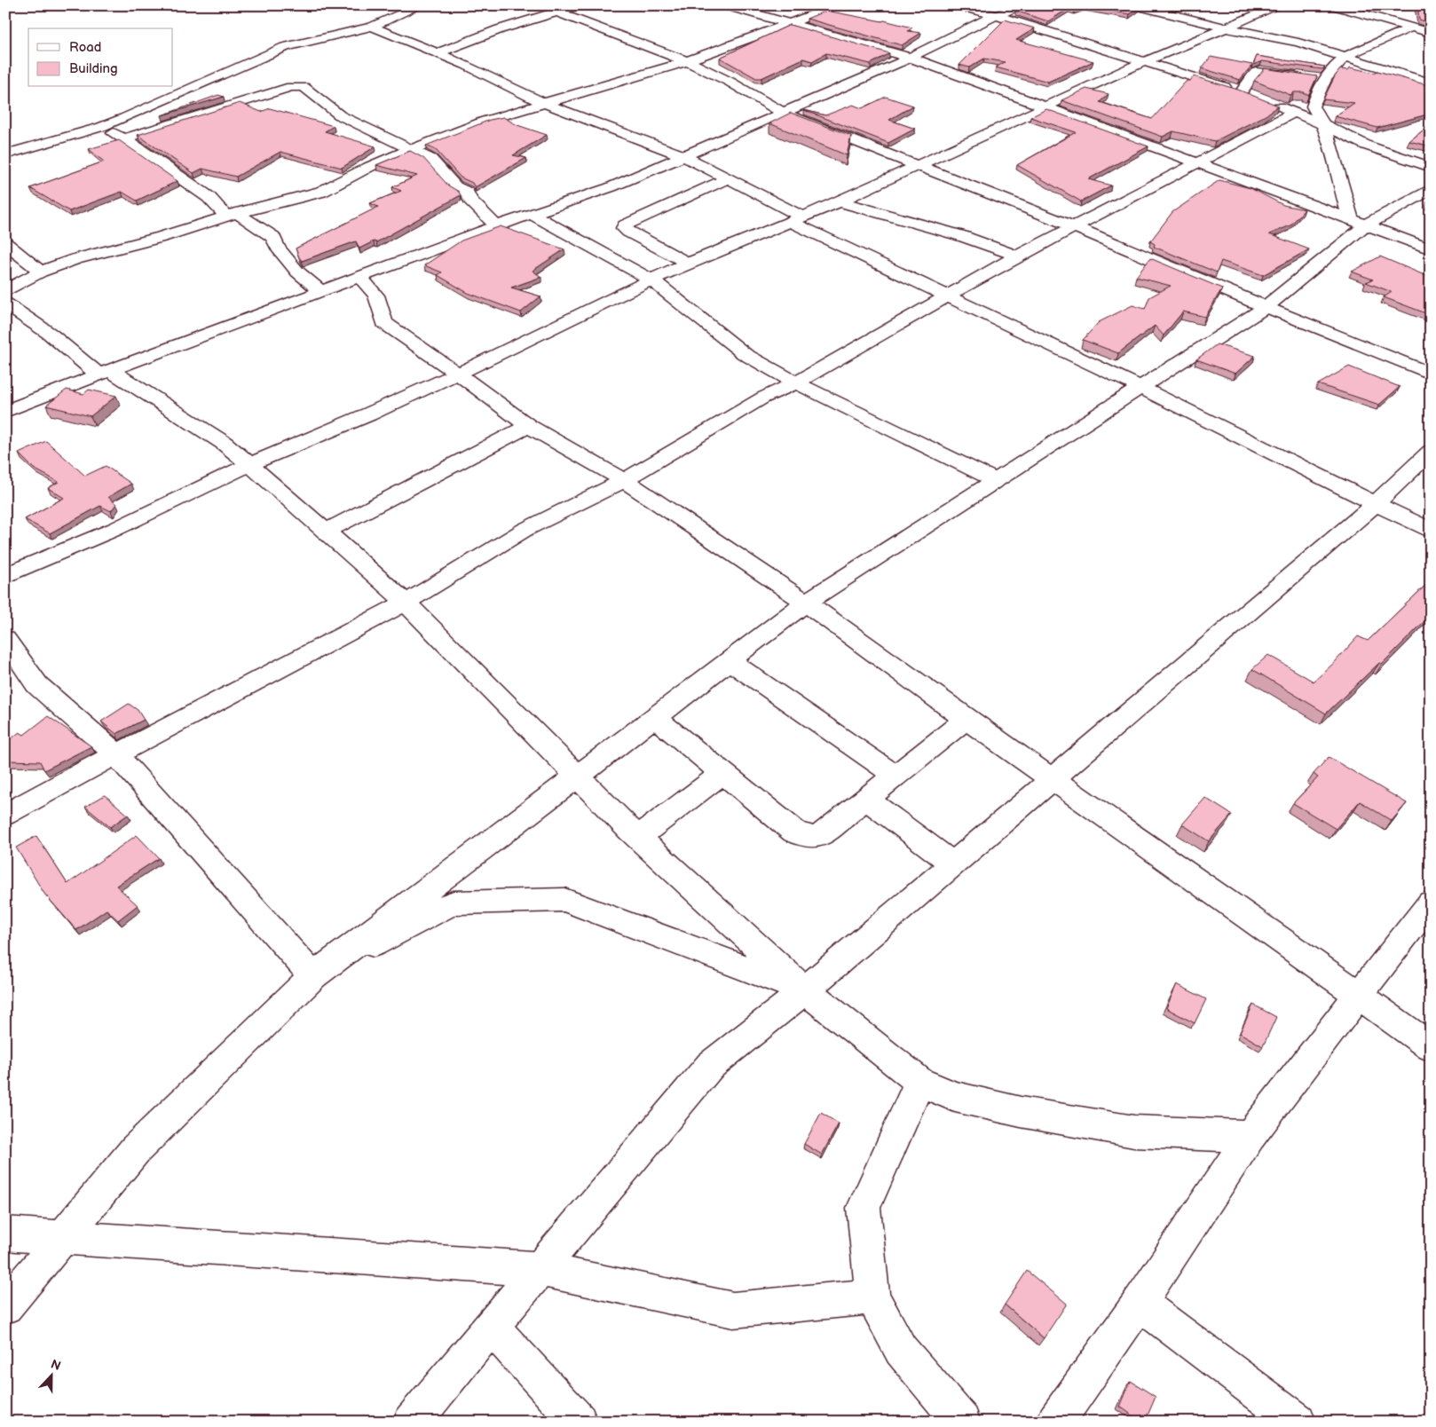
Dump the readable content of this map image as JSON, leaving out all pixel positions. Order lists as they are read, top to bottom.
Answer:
{
  "legend": ["Road", "Building"],
  "north": "top"
}
